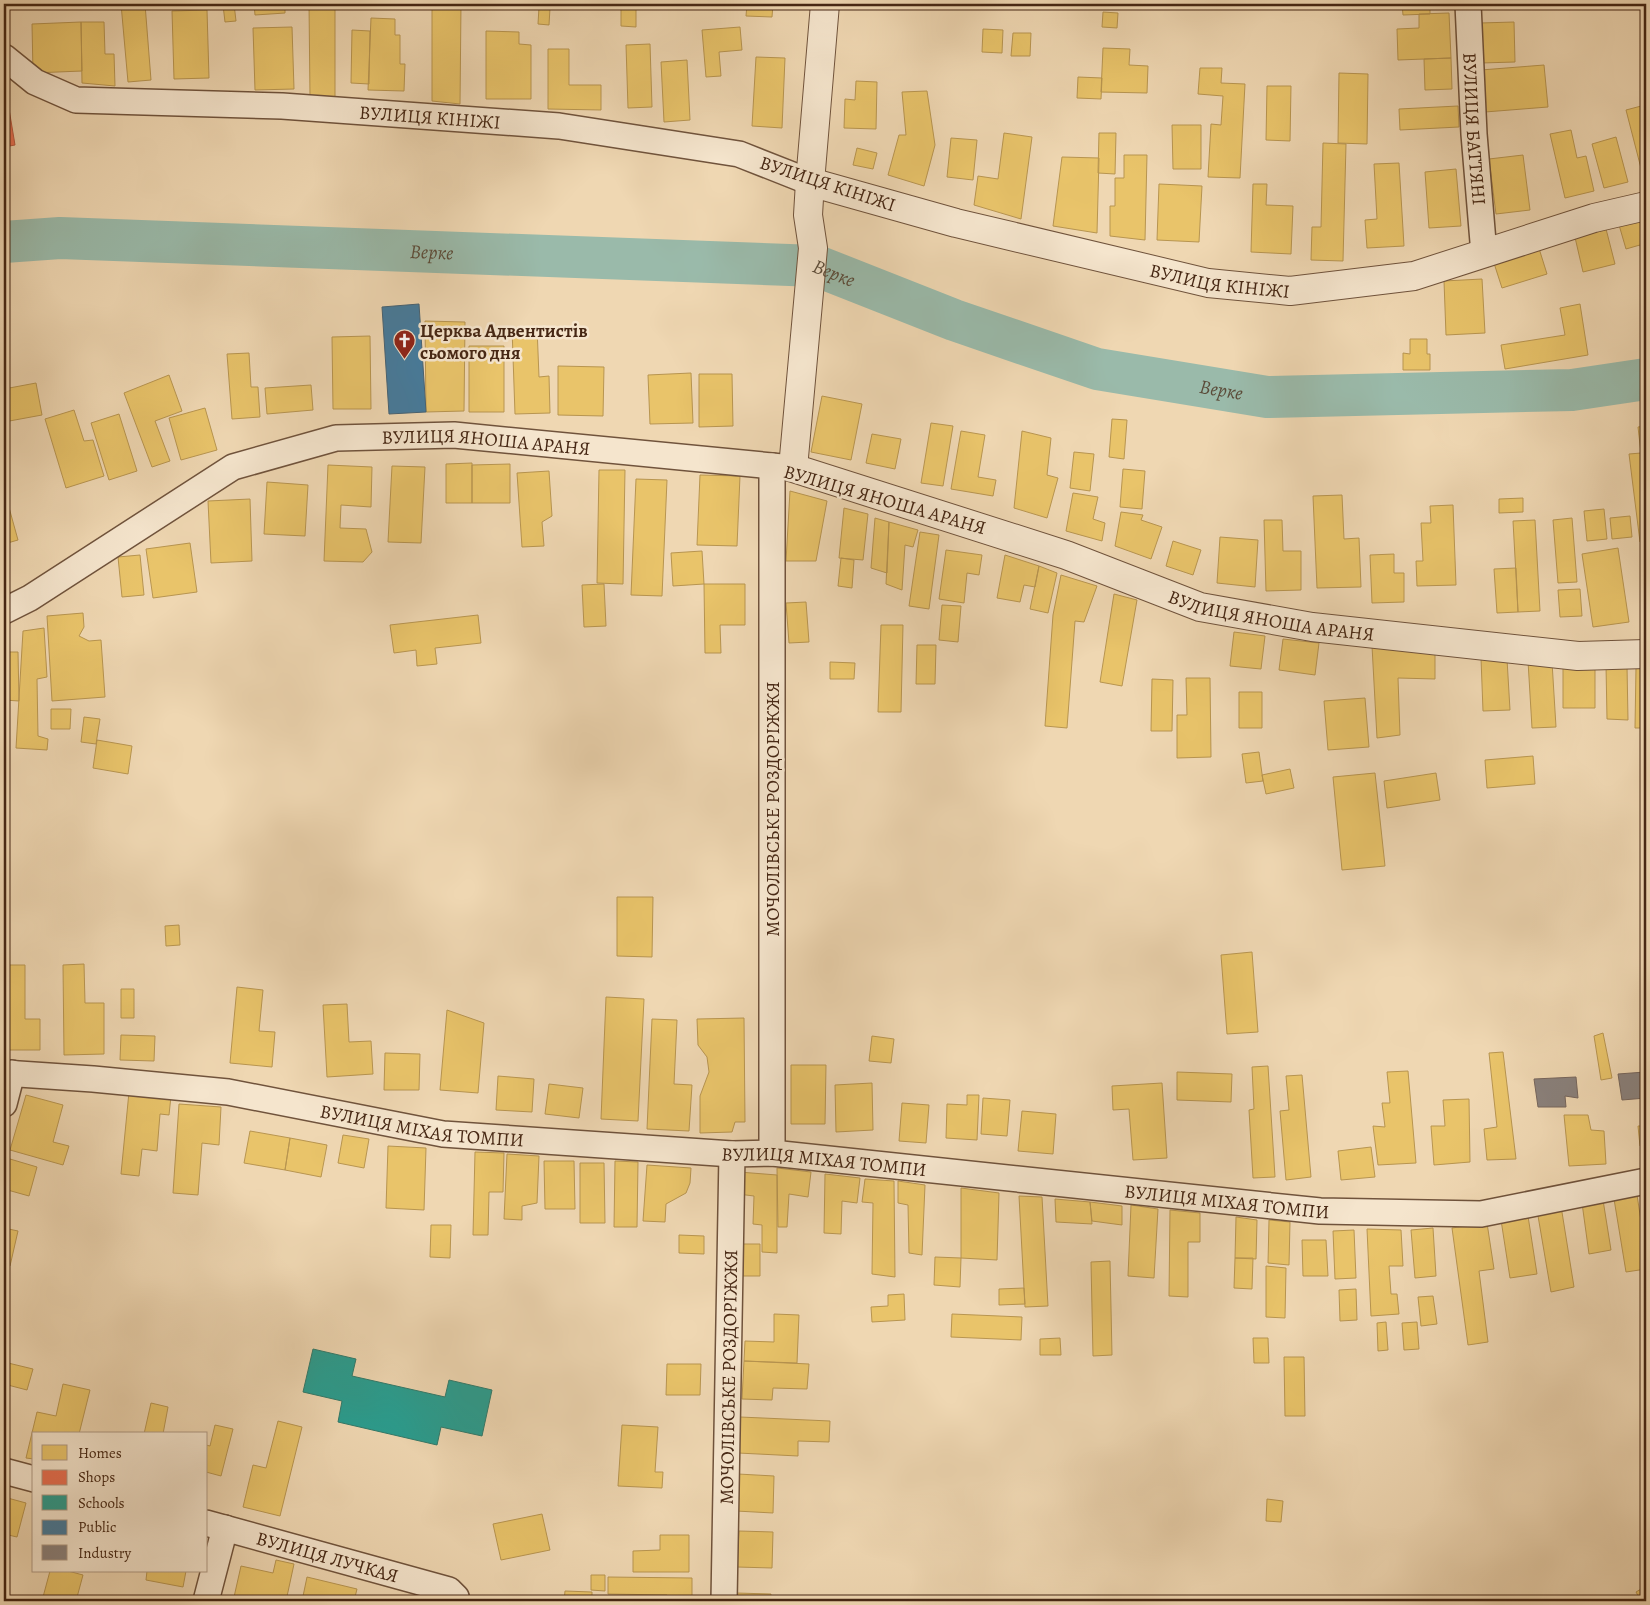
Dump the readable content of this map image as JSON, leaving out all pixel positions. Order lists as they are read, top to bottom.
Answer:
{
  "streets": {
    "street": [
      "ВУЛИЦЯ КІНІЖІ",
      "ВУЛИЦЯ БАТТЯНІ",
      "ВУЛИЦЯ ЯНОША АРАНЯ",
      "МОЧОЛІВСЬКЕ РОЗДОРІЖЖЯ",
      "ВУЛИЦЯ МІХАЯ ТОМПИ",
      "ВУЛИЦЯ ЛУЧКАЯ"
    ]
  },
  "crossings": [
    ["ВУЛИЦЯ КІНІЖІ", "ВУЛИЦЯ БАТТЯНІ"],
    ["ВУЛИЦЯ ЯНОША АРАНЯ", "МОЧОЛІВСЬКЕ РОЗДОРІЖЖЯ"],
    ["МОЧОЛІВСЬКЕ РОЗДОРІЖЖЯ", "ВУЛИЦЯ МІХАЯ ТОМПИ"]
  ],
  "water": ["Верке"],
  "places": {
    "church": ["Церква Адвентистів сьомого дня"]
  },
  "legend": [
    "Homes",
    "Shops",
    "Schools",
    "Public",
    "Industry"
  ]
}
